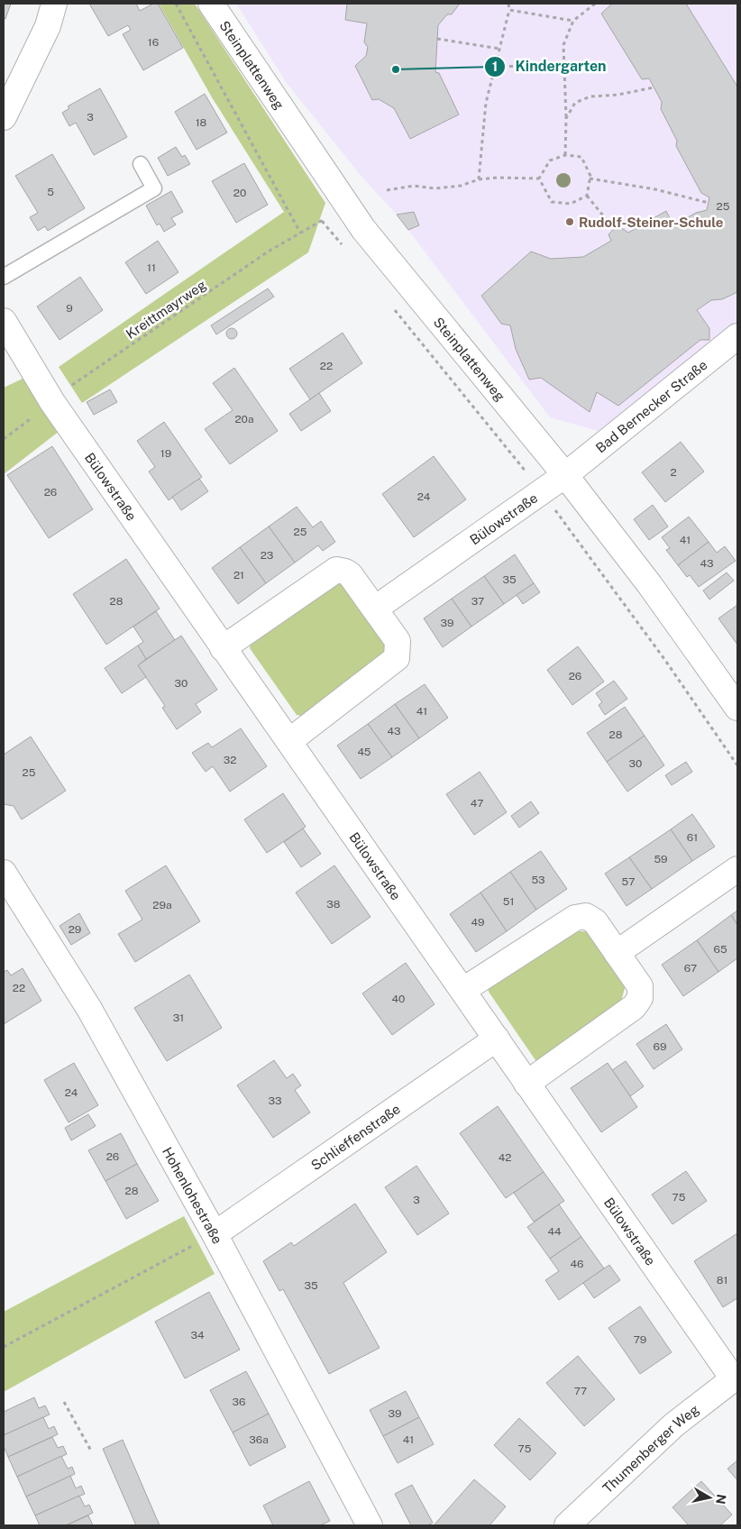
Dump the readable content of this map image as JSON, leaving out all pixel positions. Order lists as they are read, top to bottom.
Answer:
{
  "streets": {
    "street": [
      "Steinplattenweg",
      "Bad Bernecker Straße",
      "Bülowstraße",
      "Schlieffenstraße",
      "Hohenlohestraße",
      "Thumenberger Weg"
    ],
    "path": ["Kreittmayrweg"]
  },
  "crossings": [
    ["Steinplattenweg", "Kreittmayrweg"],
    ["Steinplattenweg", "Bad Bernecker Straße"],
    ["Steinplattenweg", "Bülowstraße"],
    ["Kreittmayrweg", "Bülowstraße"],
    ["Bad Bernecker Straße", "Bülowstraße"],
    ["Bülowstraße", "Schlieffenstraße"],
    ["Bülowstraße", "Thumenberger Weg"],
    ["Schlieffenstraße", "Hohenlohestraße"]
  ],
  "places": ["Kindergarten", "Rudolf-Steiner-Schule"],
  "house_numbers": [
    "16",
    "3",
    "18",
    "5",
    "20",
    "25",
    "11",
    "9",
    "22",
    "20a",
    "19",
    "2",
    "26",
    "24",
    "25",
    "41",
    "23",
    "43",
    "21",
    "35",
    "28",
    "37",
    "39",
    "26",
    "30",
    "41",
    "43",
    "28",
    "45",
    "32",
    "30",
    "25",
    "47",
    "61",
    "59",
    "53",
    "57",
    "51",
    "38",
    "29a",
    "49",
    "29",
    "65",
    "67",
    "22",
    "40",
    "31",
    "69",
    "24",
    "33",
    "26",
    "42",
    "28",
    "75",
    "3",
    "44",
    "46",
    "81",
    "35",
    "34",
    "79",
    "77",
    "36",
    "39",
    "36a",
    "41",
    "75"
  ],
  "north": "right"
}
